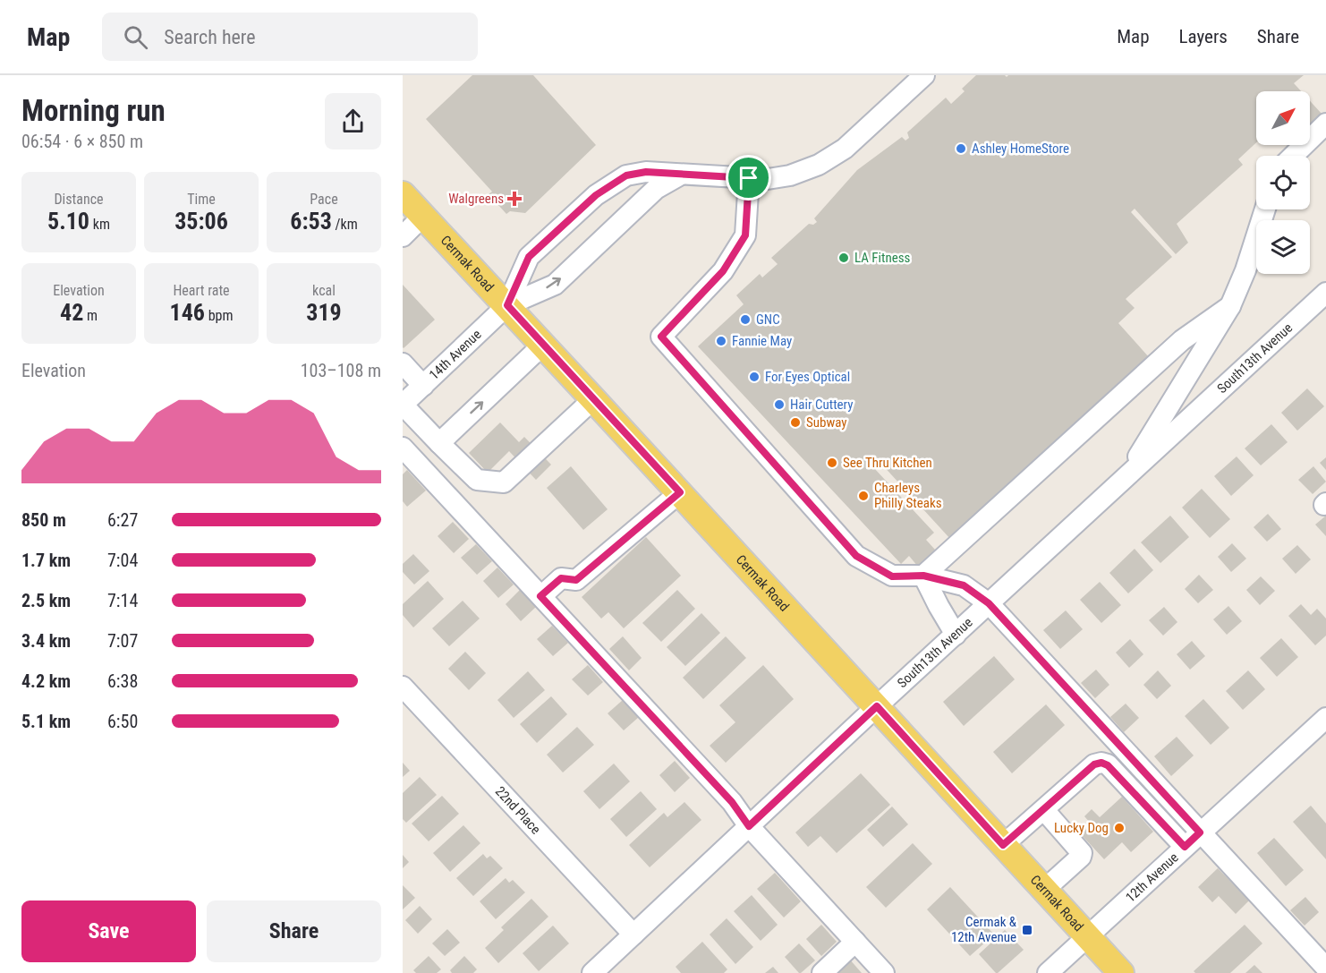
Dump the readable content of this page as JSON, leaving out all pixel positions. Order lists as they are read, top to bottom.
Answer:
{
  "streets": {
    "main road": ["Cermak Road"],
    "street": [
      "14th Avenue",
      "South13th Avenue",
      "22nd Place",
      "12th Avenue"
    ]
  },
  "crossings": [
    ["Cermak Road", "14th Avenue"],
    ["Cermak Road", "South13th Avenue"],
    ["Cermak Road", "12th Avenue"],
    ["South13th Avenue", "22nd Place"]
  ],
  "places": {
    "other": [
      "Ashley HomeStore",
      "LA Fitness",
      "GNC",
      "Fannie May",
      "For Eyes Optical",
      "Hair Cuttery",
      "Subway",
      "See Thru Kitchen",
      "Charleys Philly Steaks",
      "Lucky Dog"
    ],
    "health": ["Walgreens"],
    "transit": ["Cermak & 12th Avenue"]
  },
  "north": "top right",
  "page": {
    "header": "Map",
    "search": "Search here",
    "nav": ["Map", "Layers", "Share"],
    "heading": ["Morning run", "06:54 · 6 × 850 m"],
    "stats": [
      ["Distance", "5.10 km"],
      ["Time", "35:06"],
      ["Pace", "6:53 /km"],
      ["Elevation", "42 m"],
      ["Heart rate", "146 bpm"],
      ["kcal", "319"]
    ],
    "chart": ["Elevation", "103–108 m"],
    "list": [
      {
        "name": "850 m",
        "note": "6:27"
      },
      {
        "name": "1.7 km",
        "note": "7:04"
      },
      {
        "name": "2.5 km",
        "note": "7:14"
      },
      {
        "name": "3.4 km",
        "note": "7:07"
      },
      {
        "name": "4.2 km",
        "note": "6:38"
      },
      {
        "name": "5.1 km",
        "note": "6:50"
      }
    ],
    "buttons": ["Save", "Share"]
  }
}
